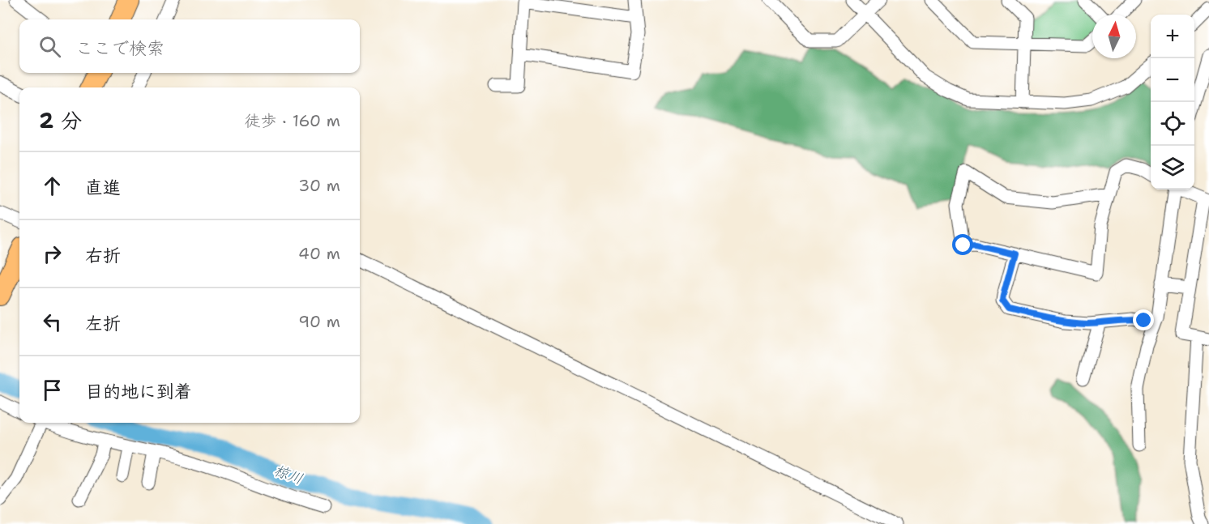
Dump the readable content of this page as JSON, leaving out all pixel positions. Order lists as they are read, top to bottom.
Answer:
{
  "water": ["椋川"],
  "north": "top",
  "page": {
    "map_buttons": ["+", "−"],
    "search": "ここで検索",
    "heading": ["2 分", "徒歩 · 160 m"],
    "list": [
      ["直進", "30 m"],
      ["右折", "40 m"],
      ["左折", "90 m"],
      "目的地に到着"
    ]
  }
}
